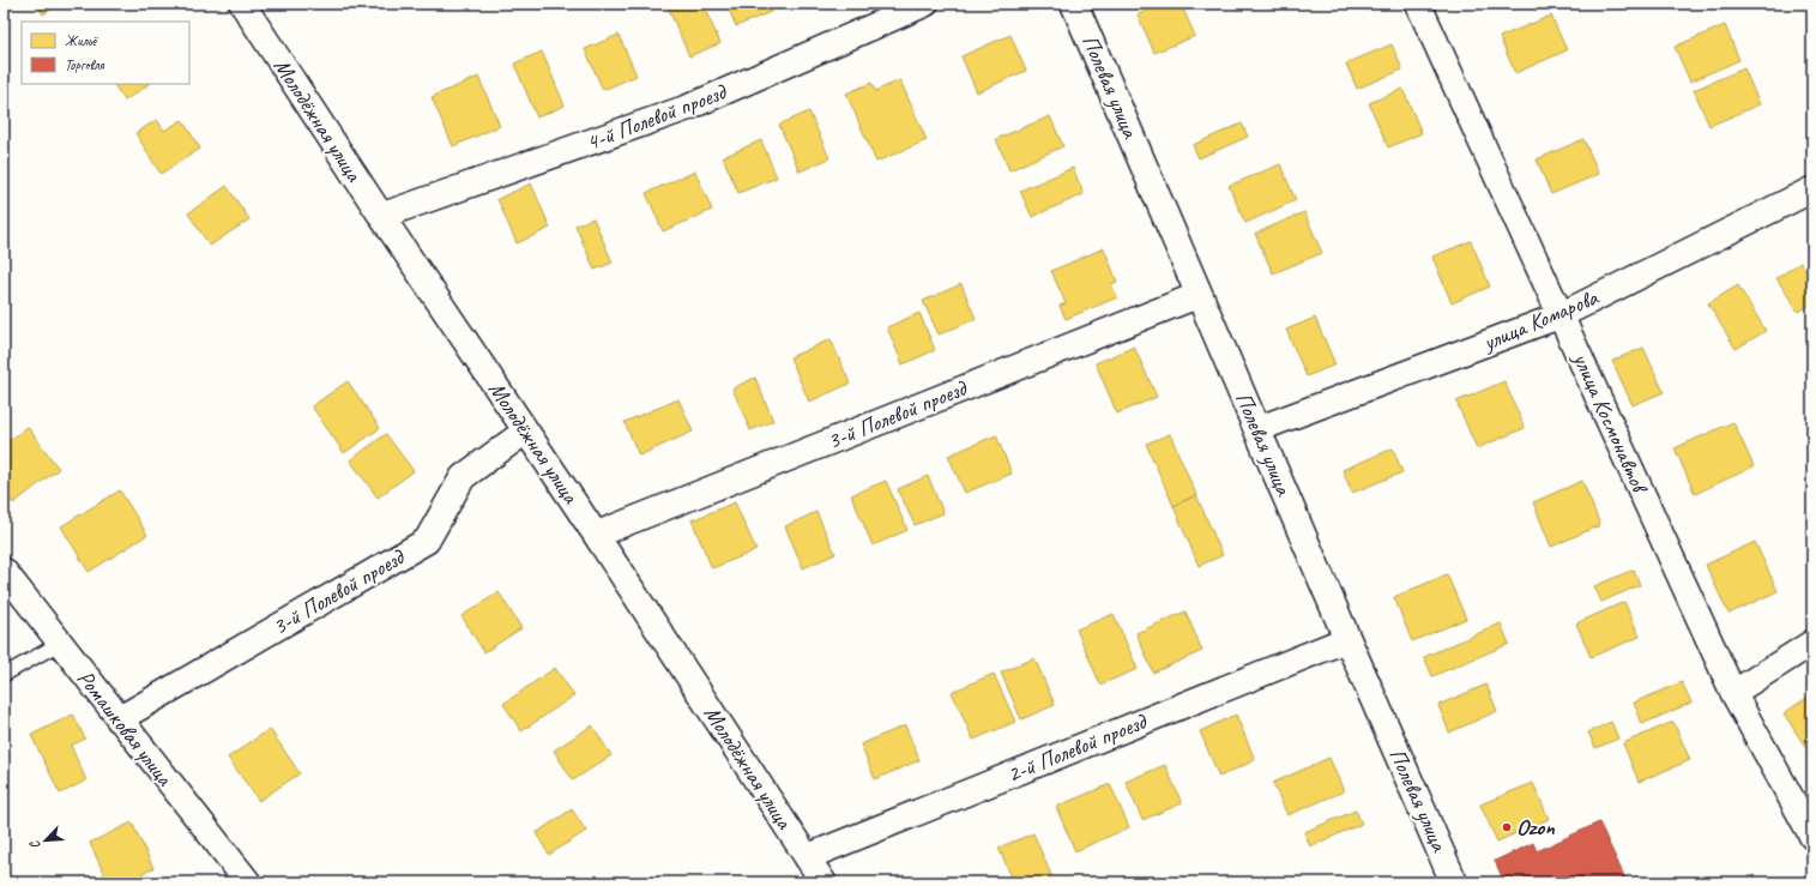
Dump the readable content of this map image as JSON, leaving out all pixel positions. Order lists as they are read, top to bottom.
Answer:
{
  "streets": {
    "street": [
      "Полевая улица",
      "4-й Полевой проезд",
      "Молодёжная улица",
      "улица Комарова",
      "3-й Полевой проезд",
      "улица Космонавтов",
      "Ромашковая улица",
      "2-й Полевой проезд"
    ]
  },
  "crossings": [
    ["Полевая улица", "улица Комарова"],
    ["Полевая улица", "3-й Полевой проезд"],
    ["Полевая улица", "2-й Полевой проезд"],
    ["4-й Полевой проезд", "Молодёжная улица"],
    ["Молодёжная улица", "3-й Полевой проезд"],
    ["Молодёжная улица", "2-й Полевой проезд"],
    ["улица Комарова", "улица Космонавтов"],
    ["3-й Полевой проезд", "Ромашковая улица"]
  ],
  "places": ["Ozon"],
  "legend": ["Жильё", "Торговля"],
  "north": "bottom left"
}
